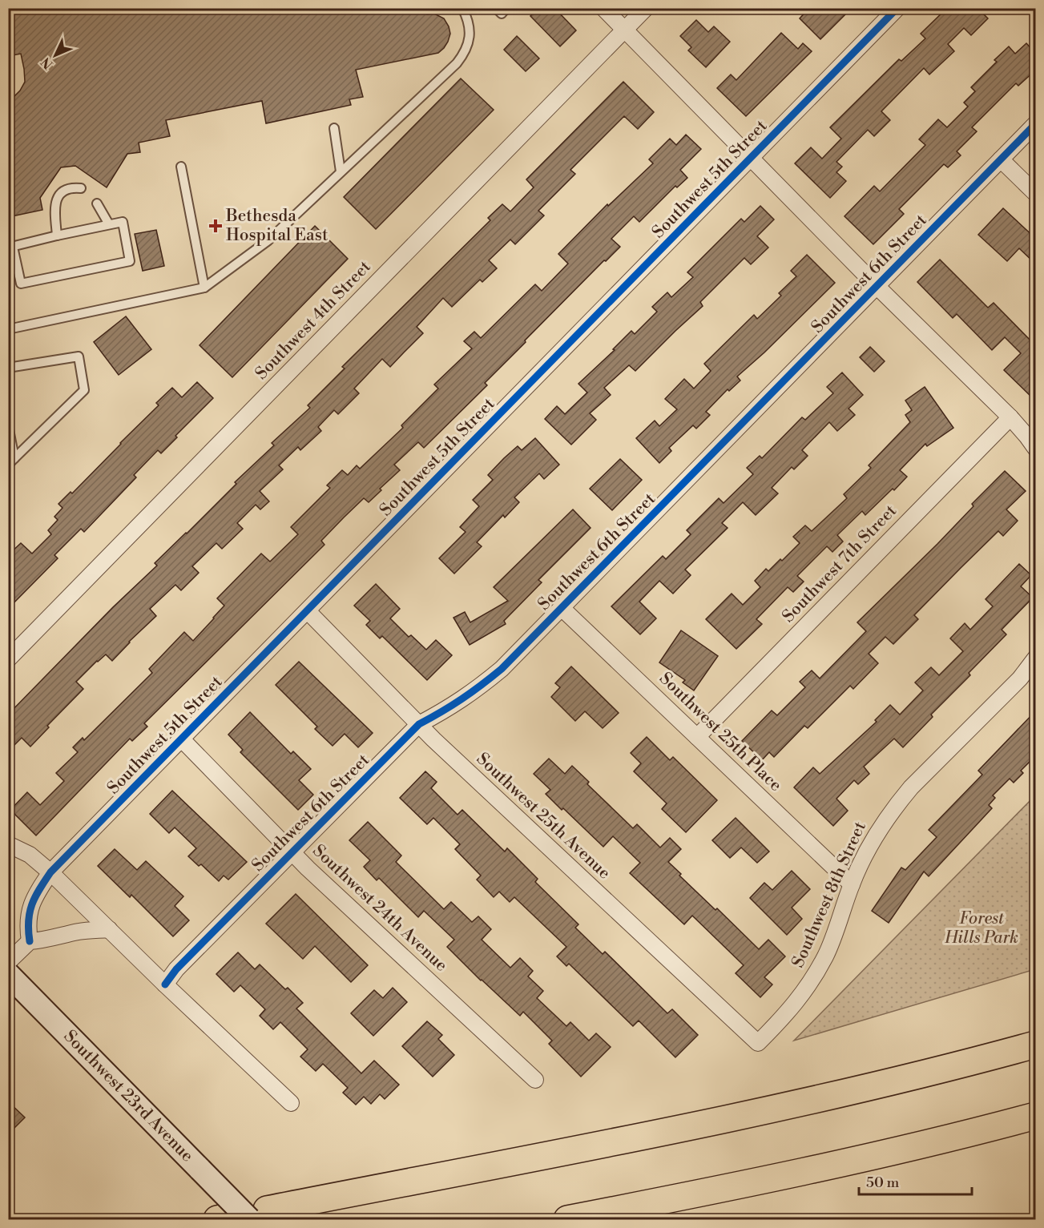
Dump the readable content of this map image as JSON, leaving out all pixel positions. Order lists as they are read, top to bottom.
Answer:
{
  "streets": {
    "street": [
      "Southwest 5th Street",
      "Southwest 6th Street",
      "Southwest 4th Street",
      "Southwest 7th Street",
      "Southwest 25th Place",
      "Southwest 25th Avenue",
      "Southwest 8th Street",
      "Southwest 24th Avenue",
      "Southwest 23rd Avenue"
    ]
  },
  "crossings": [
    ["Southwest 5th Street", "Southwest 25th Avenue"],
    ["Southwest 5th Street", "Southwest 24th Avenue"],
    ["Southwest 6th Street", "Southwest 25th Place"],
    ["Southwest 6th Street", "Southwest 25th Avenue"],
    ["Southwest 6th Street", "Southwest 24th Avenue"],
    ["Southwest 7th Street", "Southwest 25th Place"],
    ["Southwest 25th Place", "Southwest 8th Street"],
    ["Southwest 25th Avenue", "Southwest 8th Street"]
  ],
  "parks": ["Forest Hills Park"],
  "places": {
    "health": ["Bethesda Hospital East"]
  },
  "scale_bar": "50 m",
  "north": "bottom left"
}
